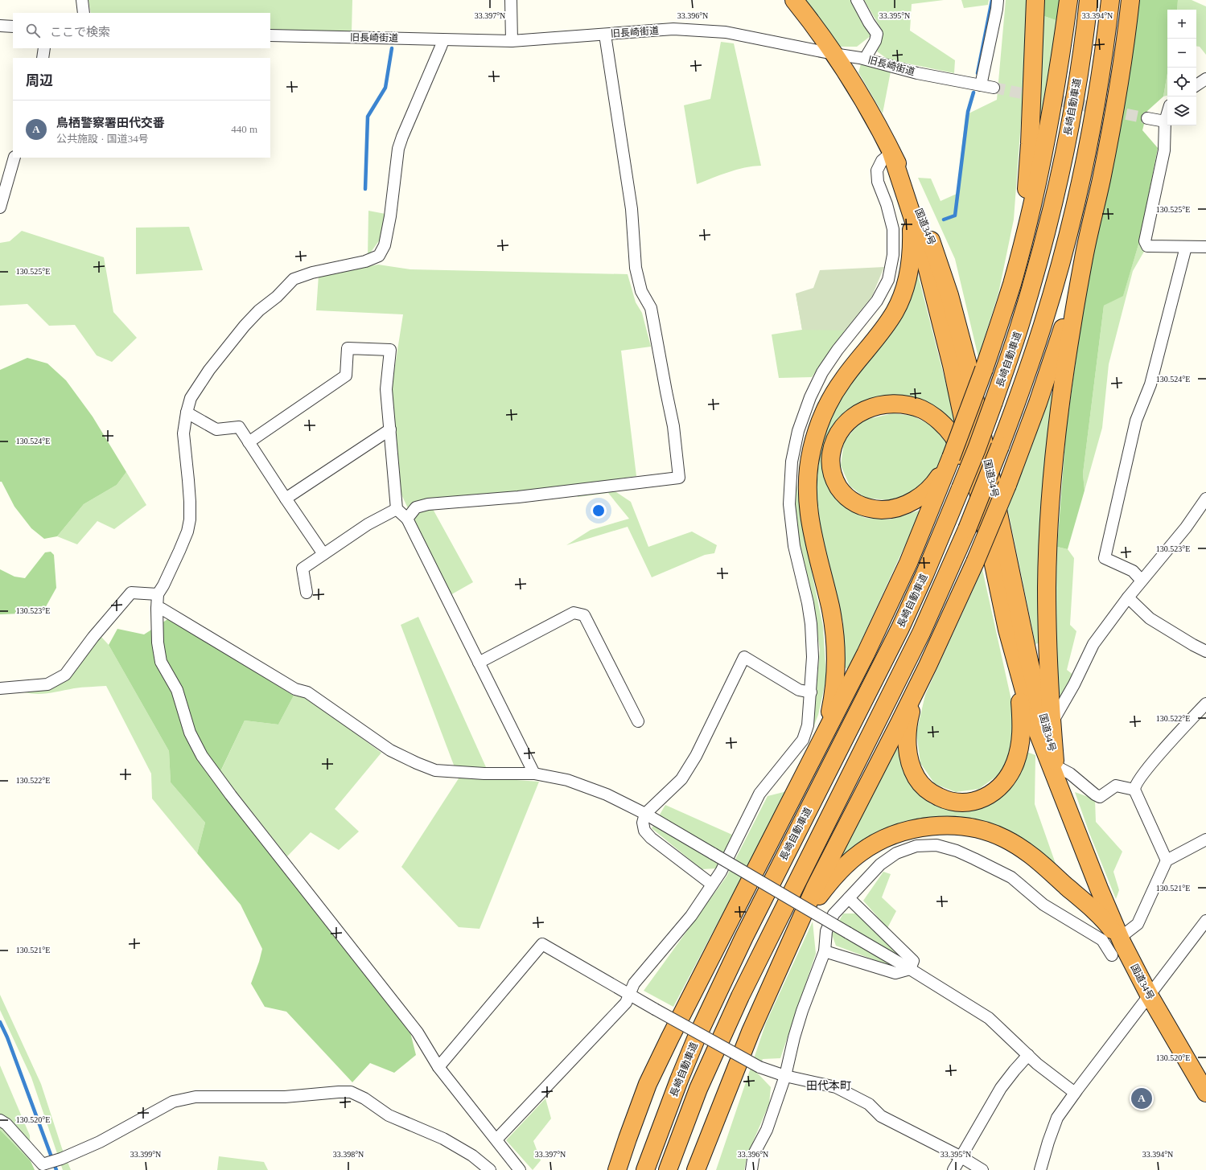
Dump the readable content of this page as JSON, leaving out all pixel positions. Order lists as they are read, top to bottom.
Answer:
{
  "streets": {
    "highway": ["長崎自動車道", "国道34号"],
    "street": ["旧長崎街道"]
  },
  "crossings": [
    ["旧長崎街道", "国道34号"]
  ],
  "districts": ["田代本町"],
  "page": {
    "map_buttons": ["+", "−"],
    "search": "ここで検索",
    "heading": "周辺",
    "list": [
      {
        "mark": "A",
        "name": "鳥栖警察署田代交番",
        "note": "公共施設 · 国道34号",
        "value": "440 m"
      }
    ],
    "pins": "A"
  },
  "coordinates": [
    "33.397°N",
    "33.396°N",
    "33.395°N",
    "33.394°N",
    "130.525°E",
    "130.524°E",
    "130.523°E",
    "130.522°E",
    "130.521°E",
    "130.520°E",
    "33.399°N",
    "33.398°N"
  ]
}
